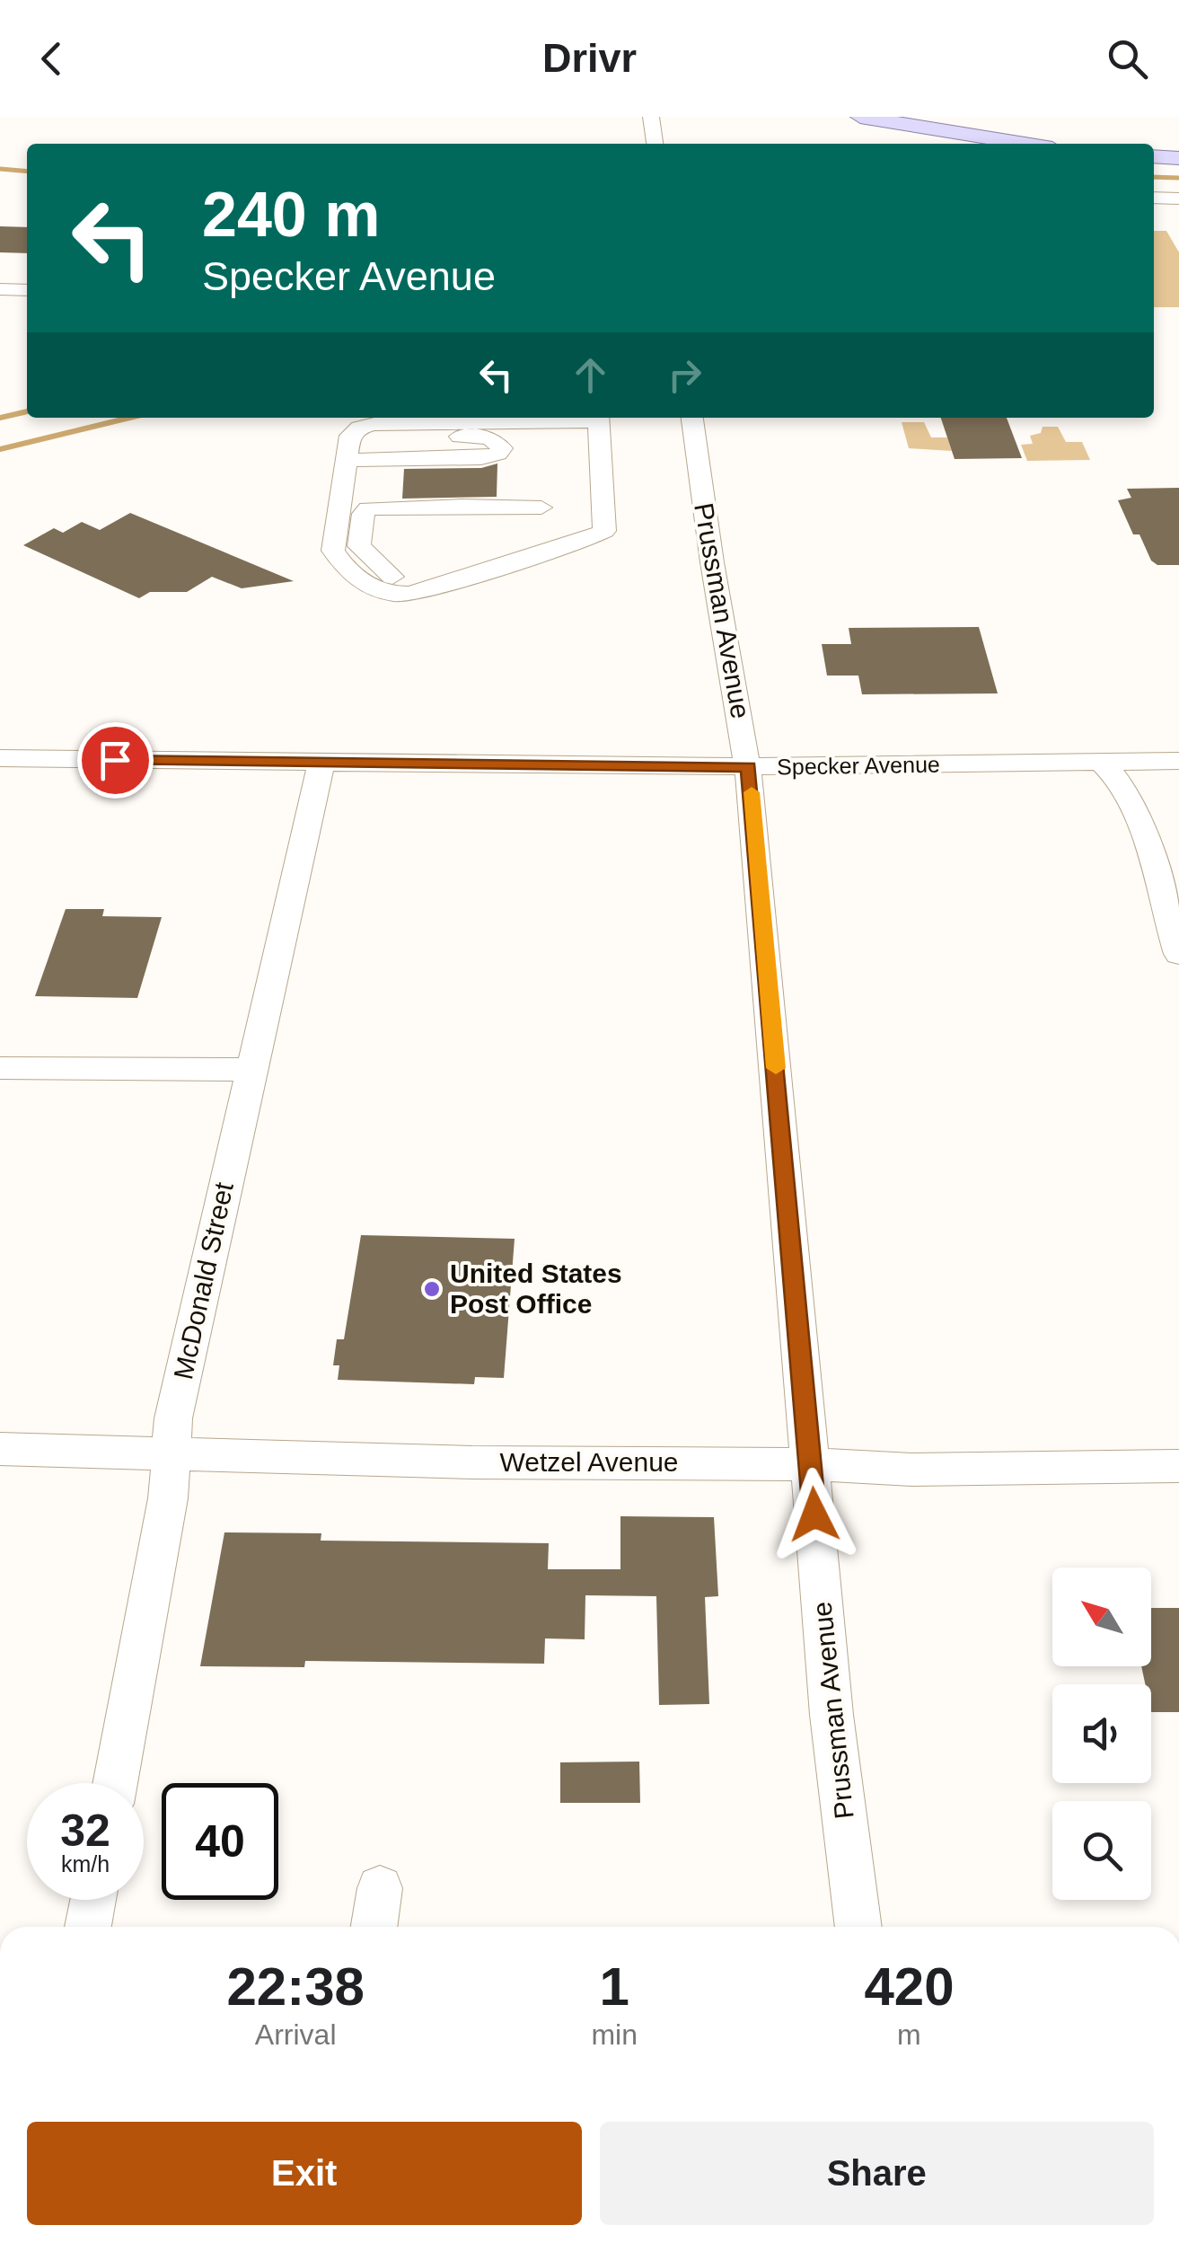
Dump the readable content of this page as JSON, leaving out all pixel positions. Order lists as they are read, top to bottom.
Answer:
{
  "streets": {
    "street": [
      "Prussman Avenue",
      "Specker Avenue",
      "McDonald Street",
      "Wetzel Avenue"
    ]
  },
  "crossings": [
    ["Prussman Avenue", "Specker Avenue"],
    ["Prussman Avenue", "Wetzel Avenue"],
    ["Specker Avenue", "McDonald Street"],
    ["McDonald Street", "Wetzel Avenue"]
  ],
  "places": ["United States Post Office"],
  "north": "top left",
  "page": {
    "header": "Drivr",
    "turn": ["240 m", "Specker Avenue"],
    "speed": "32 km/h",
    "limit": "40",
    "eta": [
      "22:38",
      "Arrival",
      "1",
      "min",
      "420",
      "m"
    ],
    "buttons": ["Exit", "Share"]
  }
}
